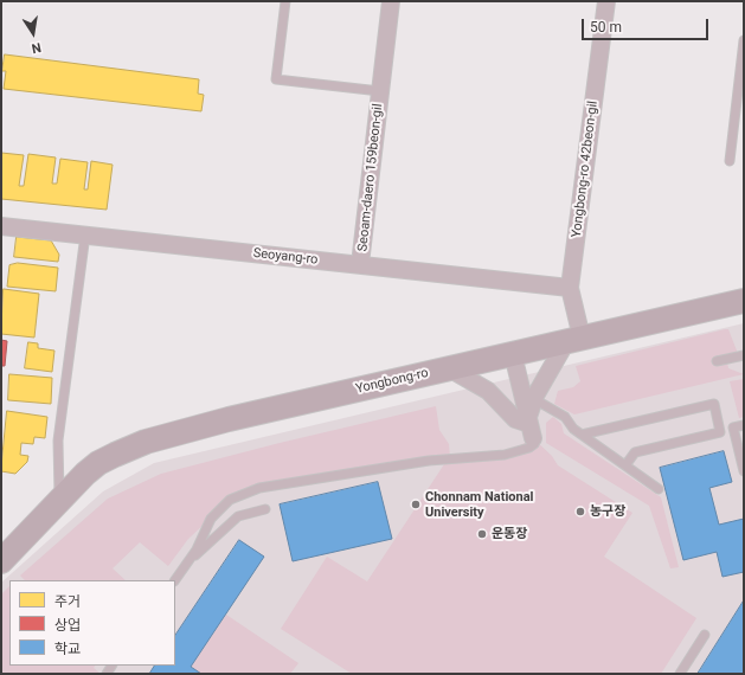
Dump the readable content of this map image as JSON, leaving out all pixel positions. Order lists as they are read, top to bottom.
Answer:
{
  "streets": {
    "main road": ["Yongbong-ro"],
    "street": ["Yongbong-ro 42beon-gil", "Seoam-daero 159beon-gil", "Seoyang-ro"]
  },
  "crossings": [
    ["Yongbong-ro 42beon-gil", "Seoyang-ro"],
    ["Yongbong-ro 42beon-gil", "Yongbong-ro"],
    ["Seoam-daero 159beon-gil", "Seoyang-ro"]
  ],
  "places": ["Chonnam National University", "농구장", "운동장"],
  "legend": ["주거", "상업", "학교"],
  "scale_bar": "50 m",
  "north": "bottom"
}
